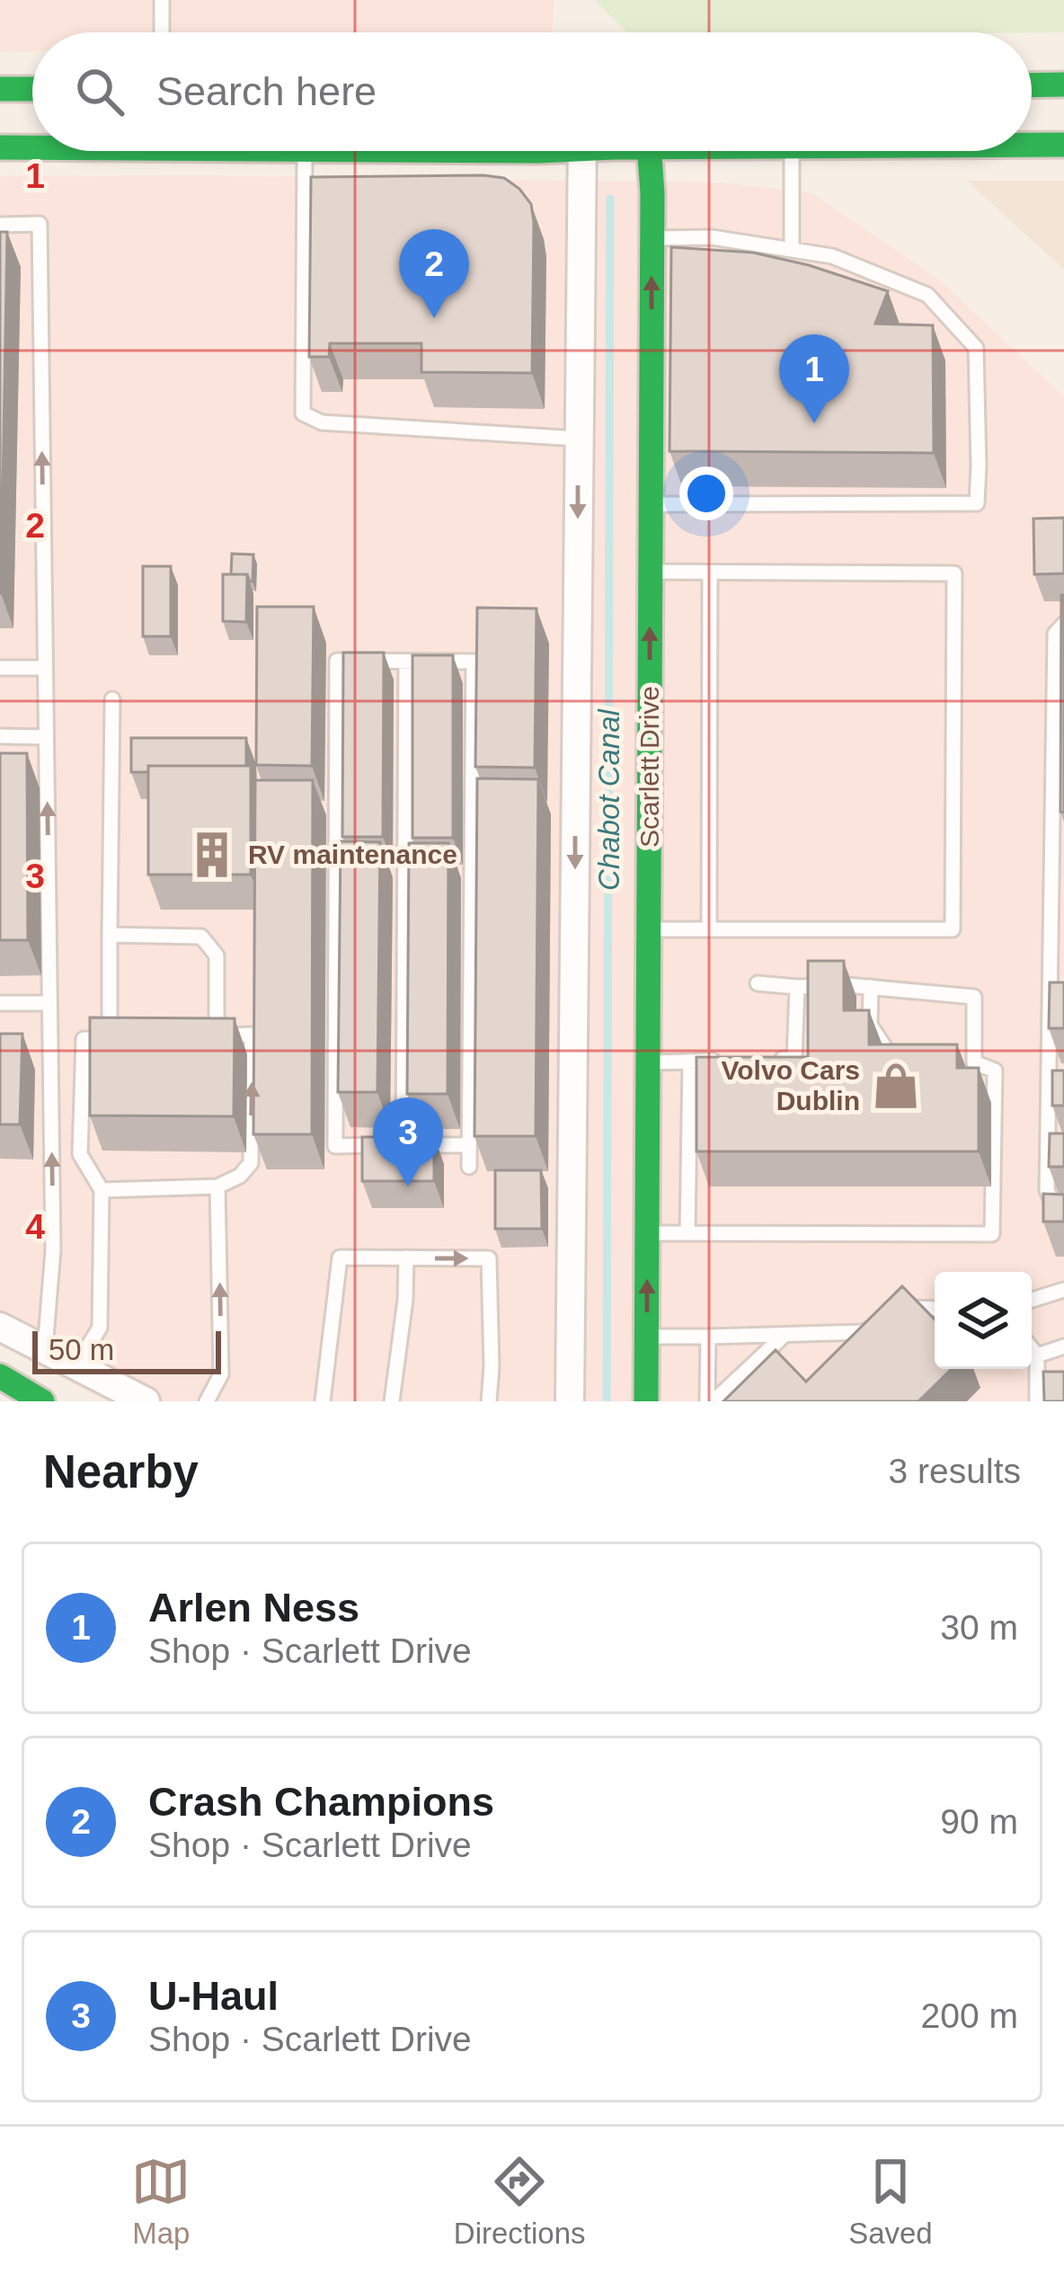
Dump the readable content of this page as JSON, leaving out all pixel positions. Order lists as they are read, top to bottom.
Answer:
{
  "streets": {
    "main road": ["Scarlett Drive"]
  },
  "one_way": ["Scarlett Drive"],
  "water": ["Chabot Canal"],
  "places": {
    "building": ["RV maintenance"],
    "shop": ["Volvo Cars Dublin"]
  },
  "scale_bar": "50 m",
  "page": {
    "search": "Search here",
    "pins": ["2", "1", "3"],
    "scale": "50 m",
    "heading": ["Nearby", "3 results"],
    "list": [
      {
        "mark": "1",
        "name": "Arlen Ness",
        "note": "Shop · Scarlett Drive",
        "value": "30 m"
      },
      {
        "mark": "2",
        "name": "Crash Champions",
        "note": "Shop · Scarlett Drive",
        "value": "90 m"
      },
      {
        "mark": "3",
        "name": "U-Haul",
        "note": "Shop · Scarlett Drive",
        "value": "200 m"
      }
    ],
    "nav": ["Map", "Directions", "Saved"]
  },
  "grid": {
    "rows": [
      "1",
      "2",
      "3",
      "4"
    ]
  }
}
